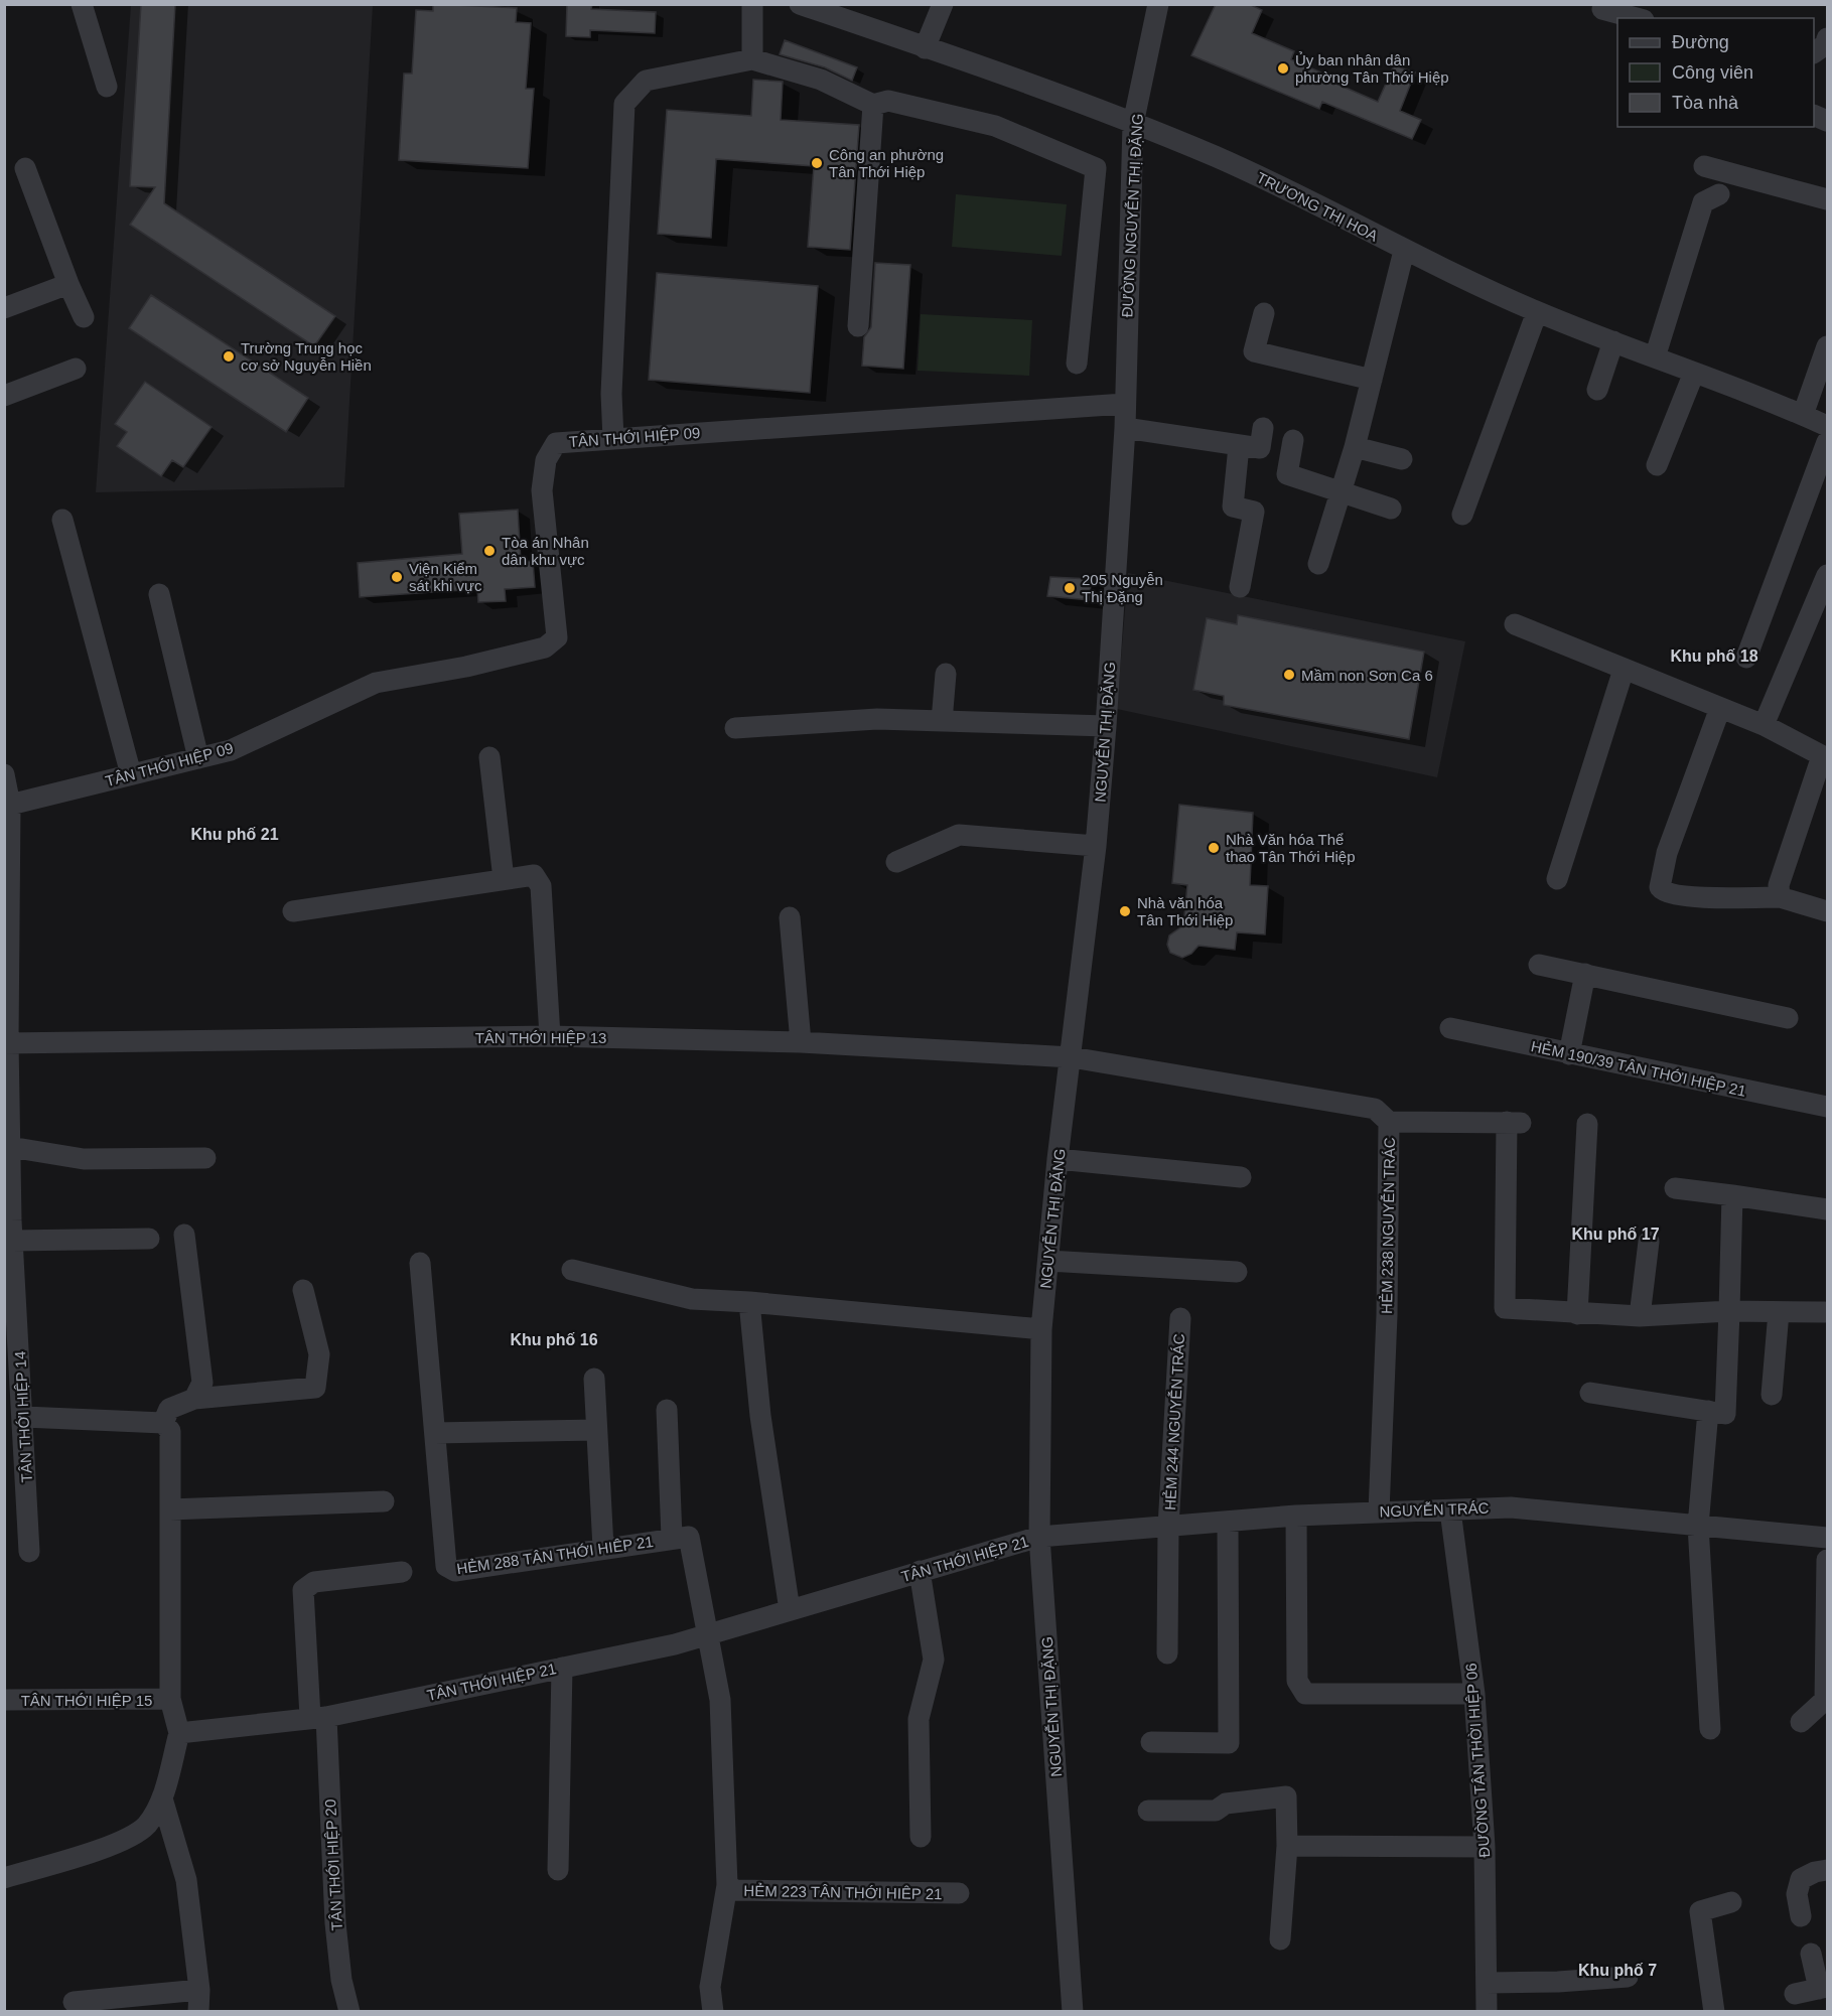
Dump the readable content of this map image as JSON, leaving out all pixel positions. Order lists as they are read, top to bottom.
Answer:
{
  "streets": {
    "street": [
      "TRƯƠNG THỊ HOA",
      "ĐƯỜNG NGUYỄN THỊ ĐẶNG",
      "TÂN THỚI HIỆP 09",
      "NGUYỄN THỊ ĐẶNG",
      "TÂN THỚI HIỆP 13",
      "HẺM 190/39 TÂN THỚI HIỆP 21",
      "HẺM 238 NGUYỄN TRÁC",
      "TÂN THỚI HIỆP 14",
      "HẺM 244 NGUYỄN TRÁC",
      "NGUYỄN TRÁC",
      "HẺM 288 TÂN THỚI HIÊP 21",
      "TÂN THỚI HIỆP 21",
      "TÂN THỚI HIỆP 15",
      "ĐƯỜNG TÂN THỜI HIỆP 06",
      "TÂN THỚI HIỆP 20",
      "HẺM 223 TÂN THỚI HIÊP 21"
    ]
  },
  "crossings": [
    ["TRƯƠNG THỊ HOA", "ĐƯỜNG NGUYỄN THỊ ĐẶNG"],
    ["ĐƯỜNG NGUYỄN THỊ ĐẶNG", "TÂN THỚI HIỆP 09"],
    ["ĐƯỜNG NGUYỄN THỊ ĐẶNG", "NGUYỄN THỊ ĐẶNG"],
    ["TÂN THỚI HIỆP 09", "TÂN THỚI HIỆP 14"],
    ["NGUYỄN THỊ ĐẶNG", "TÂN THỚI HIỆP 13"],
    ["NGUYỄN THỊ ĐẶNG", "HẺM 238 NGUYỄN TRÁC"],
    ["NGUYỄN THỊ ĐẶNG", "NGUYỄN TRÁC"],
    ["NGUYỄN THỊ ĐẶNG", "TÂN THỚI HIỆP 21"],
    ["TÂN THỚI HIỆP 13", "HẺM 238 NGUYỄN TRÁC"],
    ["TÂN THỚI HIỆP 13", "TÂN THỚI HIỆP 14"],
    ["HẺM 238 NGUYỄN TRÁC", "NGUYỄN TRÁC"],
    ["HẺM 244 NGUYỄN TRÁC", "NGUYỄN TRÁC"],
    ["NGUYỄN TRÁC", "TÂN THỚI HIỆP 21"],
    ["NGUYỄN TRÁC", "ĐƯỜNG TÂN THỜI HIỆP 06"],
    ["HẺM 288 TÂN THỚI HIÊP 21", "TÂN THỚI HIỆP 21"],
    ["HẺM 288 TÂN THỚI HIÊP 21", "HẺM 223 TÂN THỚI HIÊP 21"],
    ["TÂN THỚI HIỆP 21", "TÂN THỚI HIỆP 15"],
    ["TÂN THỚI HIỆP 21", "TÂN THỚI HIỆP 20"],
    ["TÂN THỚI HIỆP 21", "HẺM 223 TÂN THỚI HIÊP 21"]
  ],
  "districts": [
    "Khu phố 18",
    "Khu phố 21",
    "Khu phố 17",
    "Khu phố 16",
    "Khu phố 7"
  ],
  "places": [
    "Ủy ban nhân dân phường Tân Thới Hiệp",
    "Công an phường Tân Thới Hiệp",
    "Trường Trung học cơ sở Nguyễn Hiền",
    "Tòa án Nhân dân khu vực",
    "Viện Kiểm sát khi vực",
    "205 Nguyễn Thị Đặng",
    "Mầm non Sơn Ca 6",
    "Nhà Văn hóa Thể thao Tân Thới Hiệp",
    "Nhà văn hóa Tân Thới Hiệp"
  ],
  "legend": ["Đường", "Công viên", "Tòa nhà"]
}
